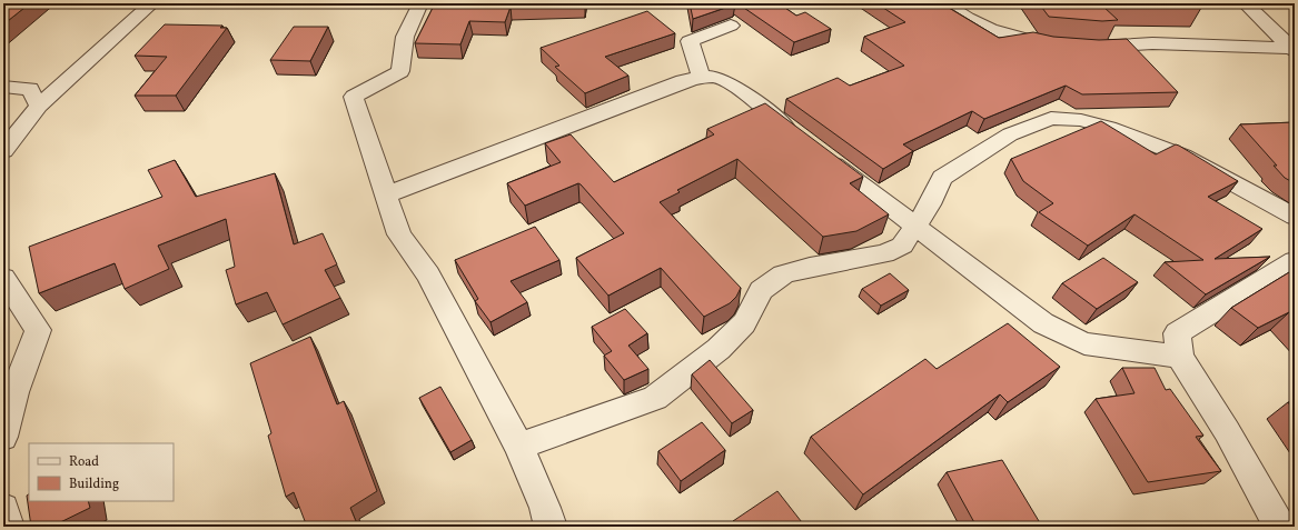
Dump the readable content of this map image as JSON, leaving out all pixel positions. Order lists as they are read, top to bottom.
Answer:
{
  "legend": ["Road", "Building"]
}
